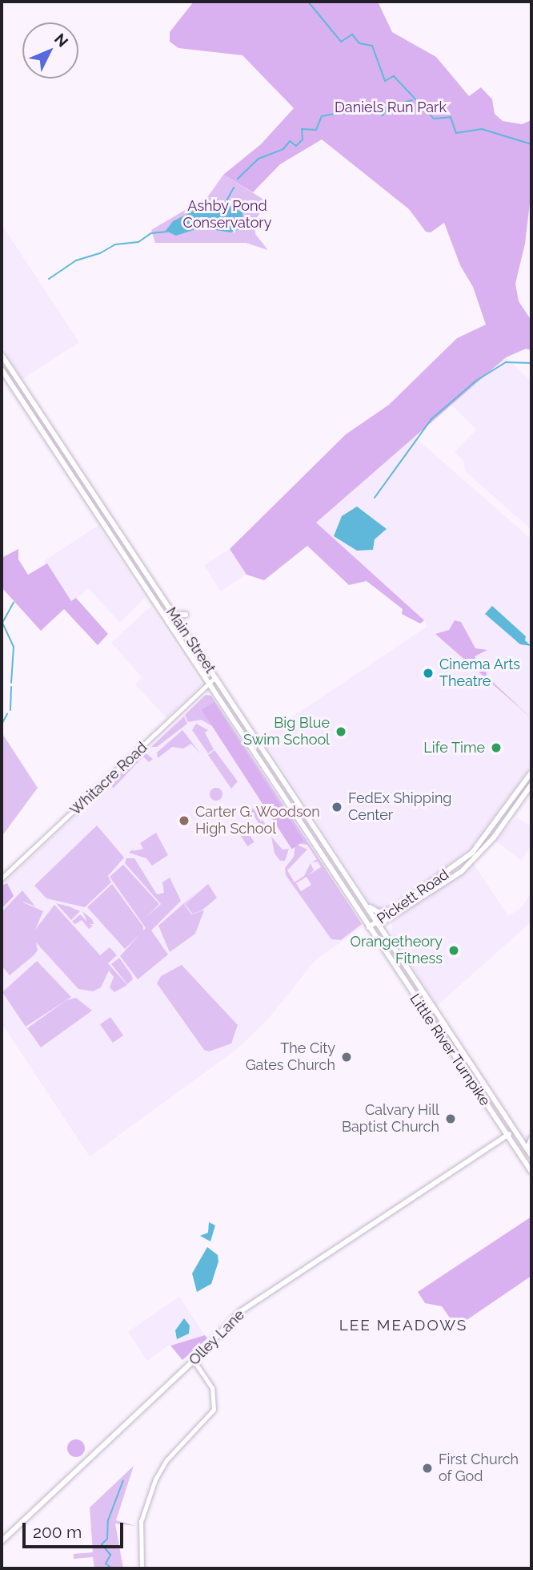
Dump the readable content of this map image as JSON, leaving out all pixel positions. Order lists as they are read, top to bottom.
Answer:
{
  "streets": {
    "main road": [
      "Main Street",
      "Pickett Road",
      "Little River Turnpike",
      "Olley Lane"
    ],
    "street": ["Whitacre Road"]
  },
  "crossings": [
    ["Main Street", "Whitacre Road"],
    ["Main Street", "Pickett Road"],
    ["Main Street", "Little River Turnpike"],
    ["Pickett Road", "Little River Turnpike"],
    ["Little River Turnpike", "Olley Lane"]
  ],
  "districts": ["LEE MEADOWS"],
  "parks": ["Daniels Run Park", "Ashby Pond Conservatory"],
  "places": [
    "Cinema Arts Theatre",
    "Big Blue Swim School",
    "Life Time",
    "FedEx Shipping Center",
    "Carter G. Woodson High School",
    "Orangetheory Fitness",
    "The City Gates Church",
    "Calvary Hill Baptist Church",
    "First Church of God"
  ],
  "scale_bar": "200 m",
  "north": "top right"
}
